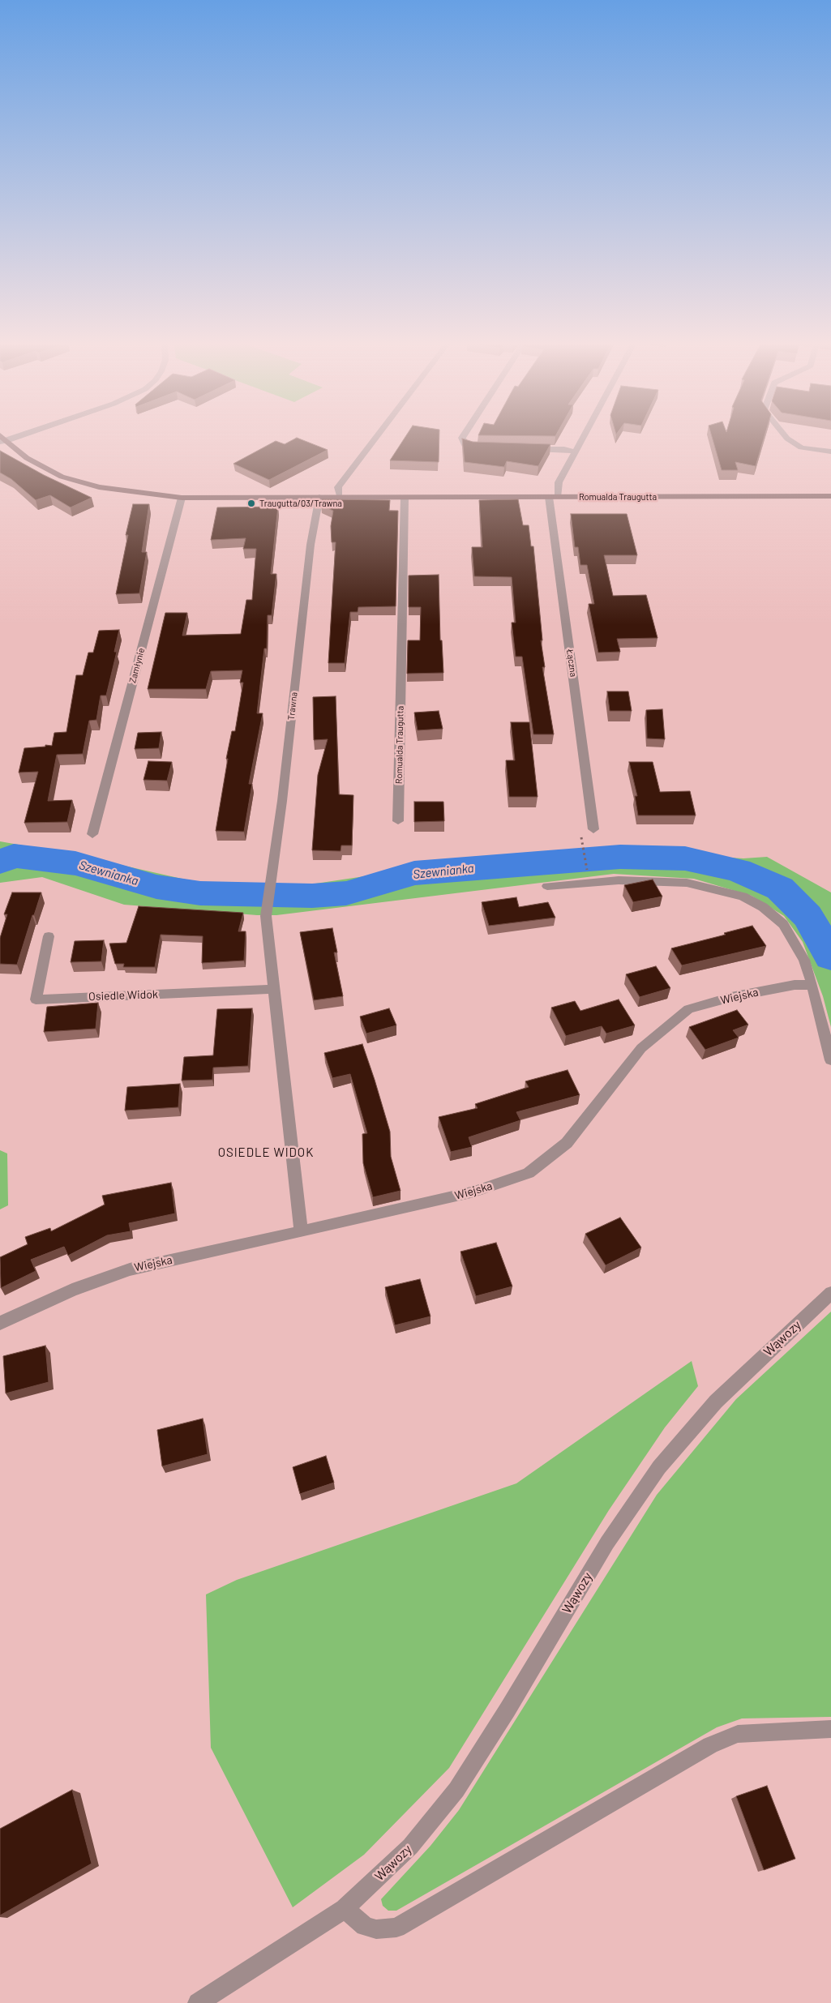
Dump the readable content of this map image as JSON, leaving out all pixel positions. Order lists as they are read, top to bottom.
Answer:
{
  "streets": {
    "main road": ["Romualda Traugutta"],
    "street": [
      "Łączna",
      "Zamłynie",
      "Trawna",
      "Osiedle Widok",
      "Wiejska",
      "Wąwozy"
    ]
  },
  "crossings": [
    ["Romualda Traugutta", "Łączna"],
    ["Romualda Traugutta", "Zamłynie"],
    ["Romualda Traugutta", "Trawna"],
    ["Trawna", "Osiedle Widok"]
  ],
  "districts": ["OSIEDLE WIDOK"],
  "water": ["Szewnianka"],
  "places": ["Traugutta/03/Trawna"]
}
